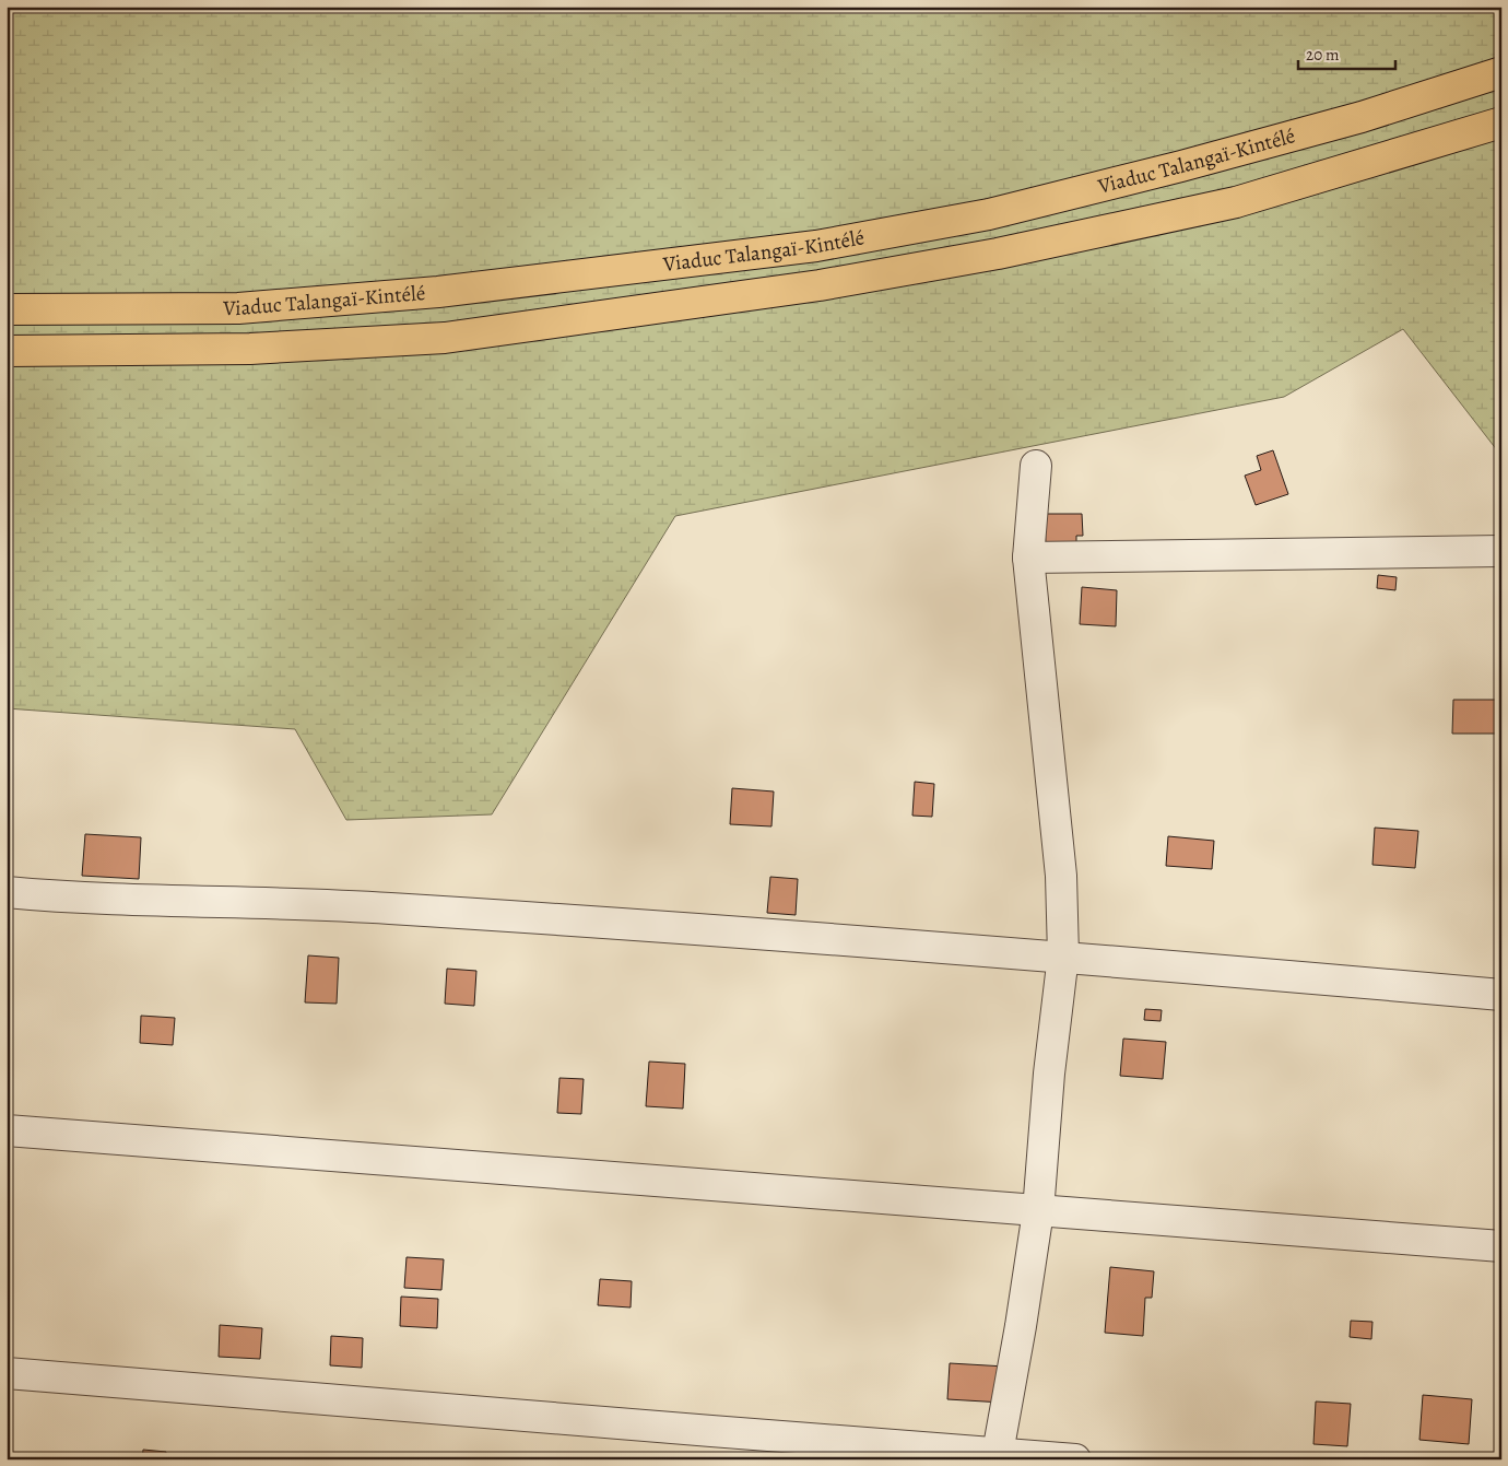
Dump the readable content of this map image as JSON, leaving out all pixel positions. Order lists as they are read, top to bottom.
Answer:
{
  "streets": {
    "highway": ["Viaduc Talangaï-Kintélé"]
  },
  "scale_bar": "20 m"
}
